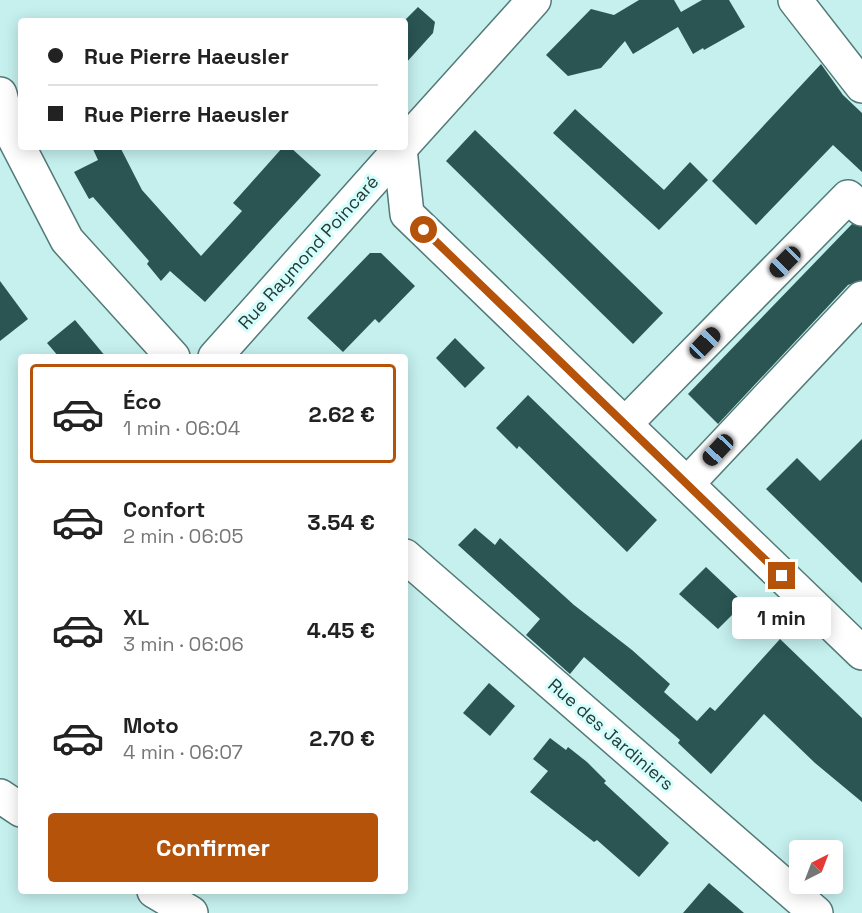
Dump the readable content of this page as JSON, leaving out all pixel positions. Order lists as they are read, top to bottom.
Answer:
{
  "streets": {
    "street": ["Rue Raymond Poincaré", "Rue des Jardiniers"]
  },
  "north": "top right",
  "page": {
    "banner": ["Rue Pierre Haeusler", "Rue Pierre Haeusler"],
    "list": [
      {
        "name": "Éco",
        "note": "1 min · 06:04",
        "value": "2.62 €"
      },
      {
        "name": "Confort",
        "note": "2 min · 06:05",
        "value": "3.54 €"
      },
      {
        "name": "XL",
        "note": "3 min · 06:06",
        "value": "4.45 €"
      },
      {
        "name": "Moto",
        "note": "4 min · 06:07",
        "value": "2.70 €"
      }
    ],
    "bubble": "1 min",
    "buttons": "Confirmer"
  }
}
